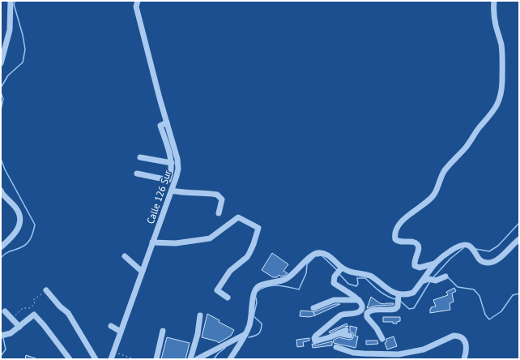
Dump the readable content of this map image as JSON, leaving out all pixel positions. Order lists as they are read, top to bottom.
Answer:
{
  "streets": {
    "street": ["Calle 126 Sur"]
  }
}
